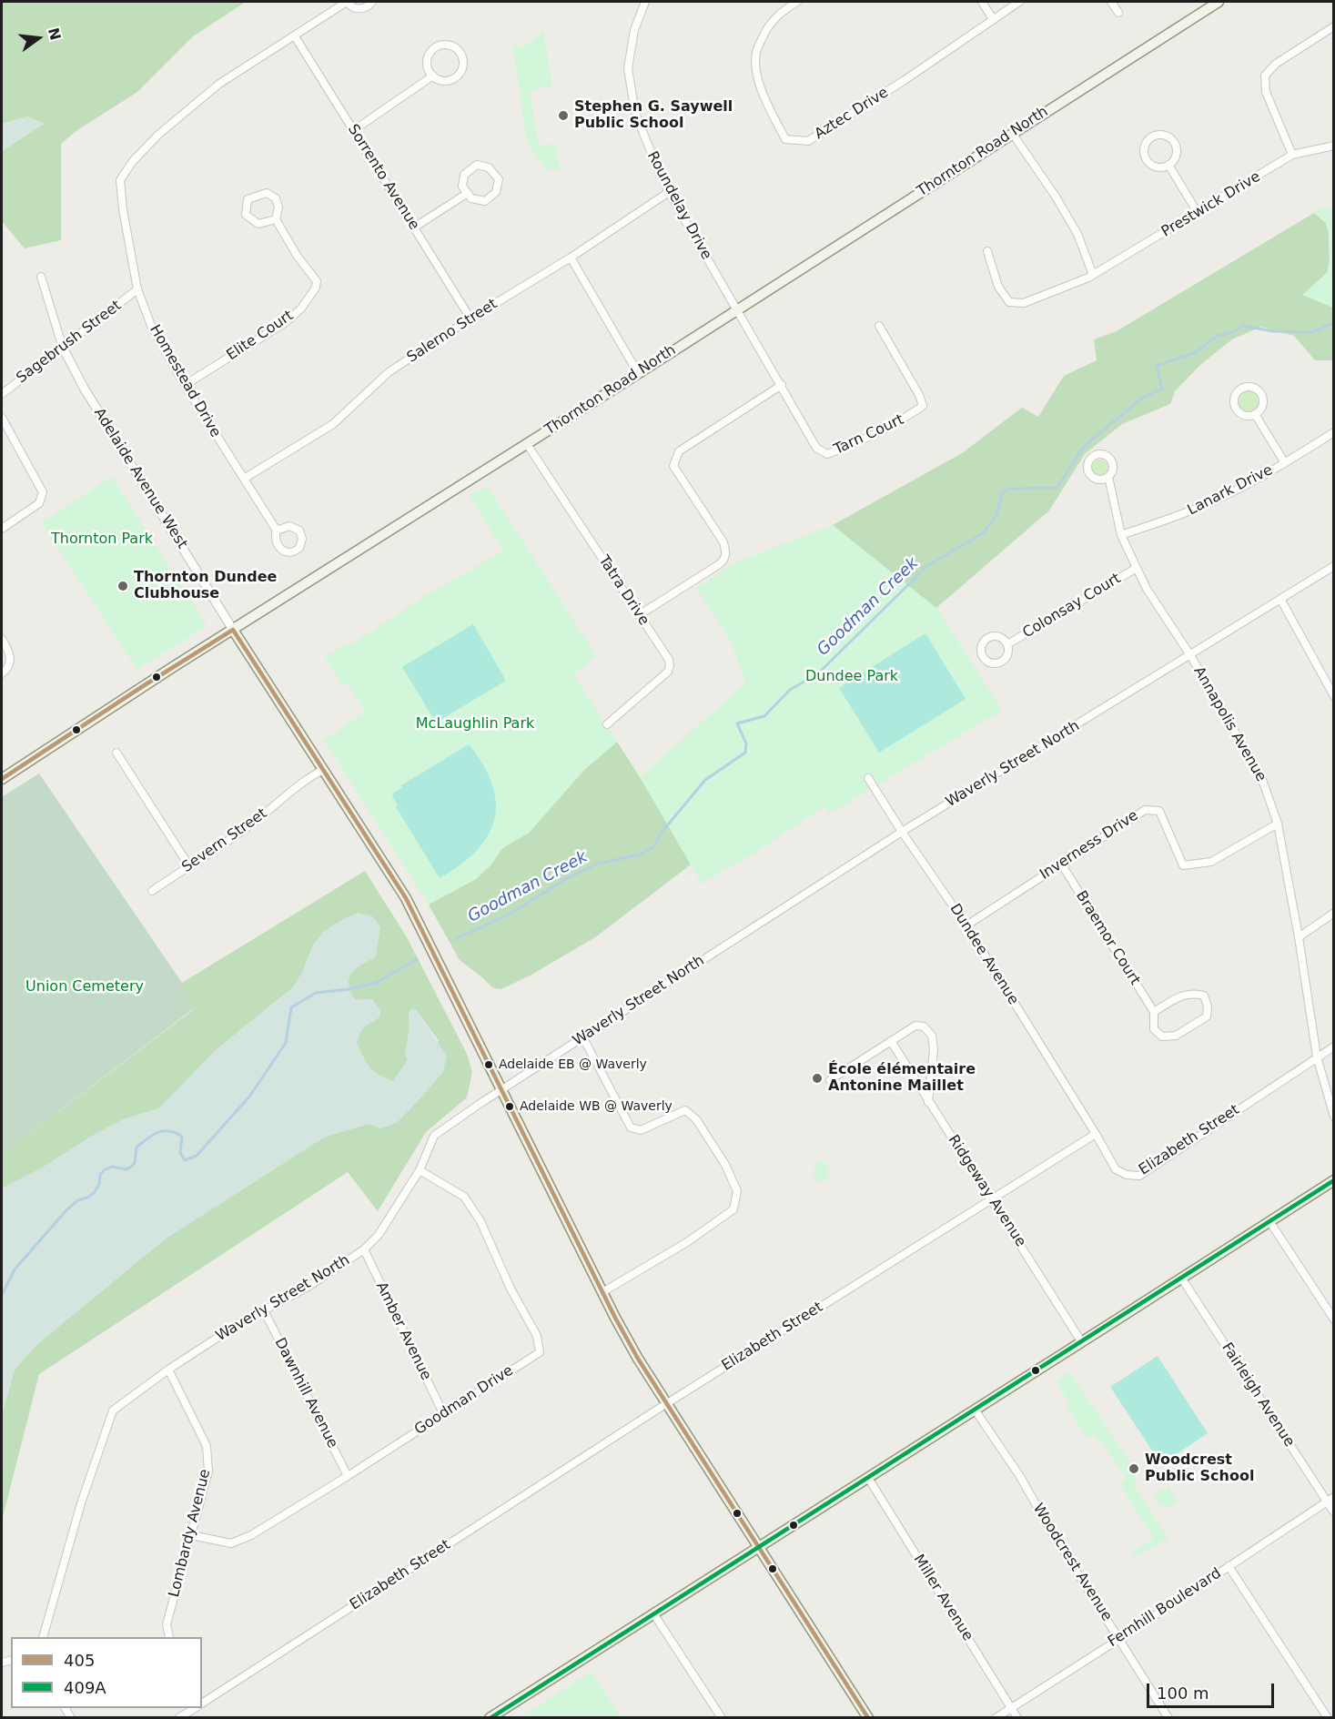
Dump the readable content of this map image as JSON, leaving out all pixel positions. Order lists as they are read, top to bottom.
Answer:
{
  "streets": {
    "main road": ["Thornton Road North", "Adelaide Avenue West"],
    "street": [
      "Aztec Drive",
      "Sorrento Avenue",
      "Prestwick Drive",
      "Roundelay Drive",
      "Salerno Street",
      "Elite Court",
      "Sagebrush Street",
      "Homestead Drive",
      "Tarn Court",
      "Lanark Drive",
      "Tatra Drive",
      "Colonsay Court",
      "Annapolis Avenue",
      "Waverly Street North",
      "Severn Street",
      "Inverness Drive",
      "Braemor Court",
      "Dundee Avenue",
      "Elizabeth Street",
      "Ridgeway Avenue",
      "Amber Avenue",
      "Dawnhill Avenue",
      "Fairleigh Avenue",
      "Goodman Drive",
      "Lombardy Avenue",
      "Woodcrest Avenue",
      "Miller Avenue",
      "Fernhill Boulevard"
    ]
  },
  "crossings": [
    ["Thornton Road North", "Roundelay Drive"],
    ["Thornton Road North", "Tarn Court"],
    ["Thornton Road North", "Adelaide Avenue West"],
    ["Thornton Road North", "Tatra Drive"],
    ["Sorrento Avenue", "Salerno Street"],
    ["Sorrento Avenue", "Homestead Drive"],
    ["Roundelay Drive", "Salerno Street"],
    ["Roundelay Drive", "Tarn Court"],
    ["Salerno Street", "Homestead Drive"],
    ["Elite Court", "Homestead Drive"],
    ["Sagebrush Street", "Homestead Drive"],
    ["Sagebrush Street", "Adelaide Avenue West"],
    ["Adelaide Avenue West", "Waverly Street North"],
    ["Adelaide Avenue West", "Severn Street"],
    ["Adelaide Avenue West", "Elizabeth Street"],
    ["Lanark Drive", "Annapolis Avenue"],
    ["Colonsay Court", "Annapolis Avenue"],
    ["Annapolis Avenue", "Waverly Street North"],
    ["Annapolis Avenue", "Inverness Drive"],
    ["Annapolis Avenue", "Elizabeth Street"],
    ["Waverly Street North", "Dundee Avenue"],
    ["Waverly Street North", "Amber Avenue"],
    ["Waverly Street North", "Dawnhill Avenue"],
    ["Waverly Street North", "Goodman Drive"],
    ["Waverly Street North", "Lombardy Avenue"],
    ["Inverness Drive", "Braemor Court"],
    ["Inverness Drive", "Dundee Avenue"],
    ["Dundee Avenue", "Elizabeth Street"],
    ["Elizabeth Street", "Ridgeway Avenue"],
    ["Amber Avenue", "Goodman Drive"],
    ["Dawnhill Avenue", "Goodman Drive"],
    ["Fairleigh Avenue", "Fernhill Boulevard"],
    ["Goodman Drive", "Lombardy Avenue"],
    ["Woodcrest Avenue", "Fernhill Boulevard"],
    ["Miller Avenue", "Fernhill Boulevard"]
  ],
  "water": ["Goodman Creek"],
  "parks": [
    "Thornton Park",
    "Dundee Park",
    "McLaughlin Park",
    "Union Cemetery"
  ],
  "places": [
    "Stephen G. Saywell Public School",
    "Thornton Dundee Clubhouse",
    "Adelaide EB @ Waverly",
    "École élémentaire Antonine Maillet",
    "Adelaide WB @ Waverly",
    "Woodcrest Public School"
  ],
  "lines": ["transit line 405", "transit line 409A"],
  "legend": ["405", "409A"],
  "scale_bar": "100 m",
  "north": "right"
}
